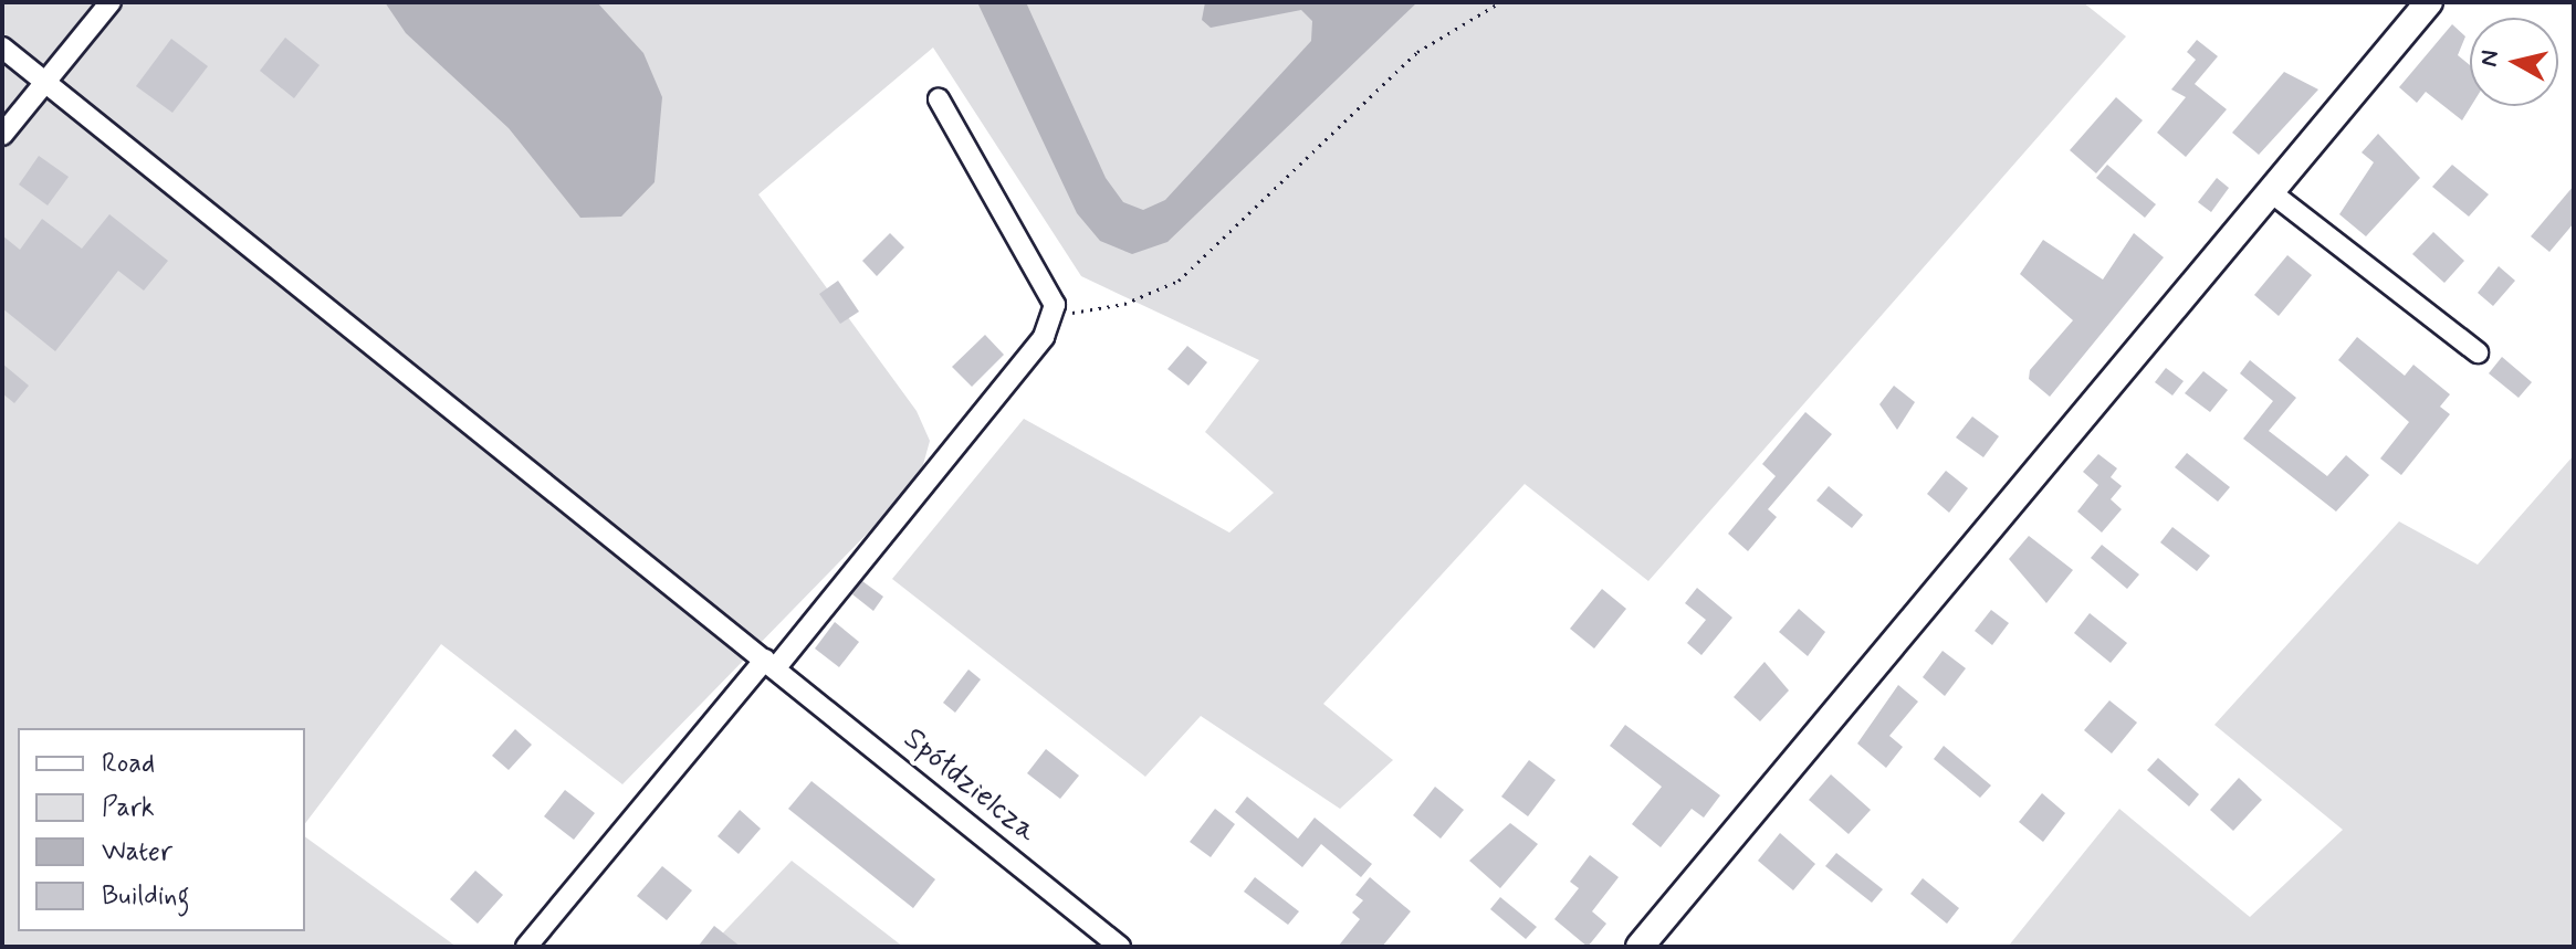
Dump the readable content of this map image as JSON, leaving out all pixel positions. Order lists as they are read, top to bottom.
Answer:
{
  "streets": {
    "street": ["Spółdzielcza"]
  },
  "legend": [
    "Road",
    "Park",
    "Water",
    "Building"
  ],
  "north": "left"
}
